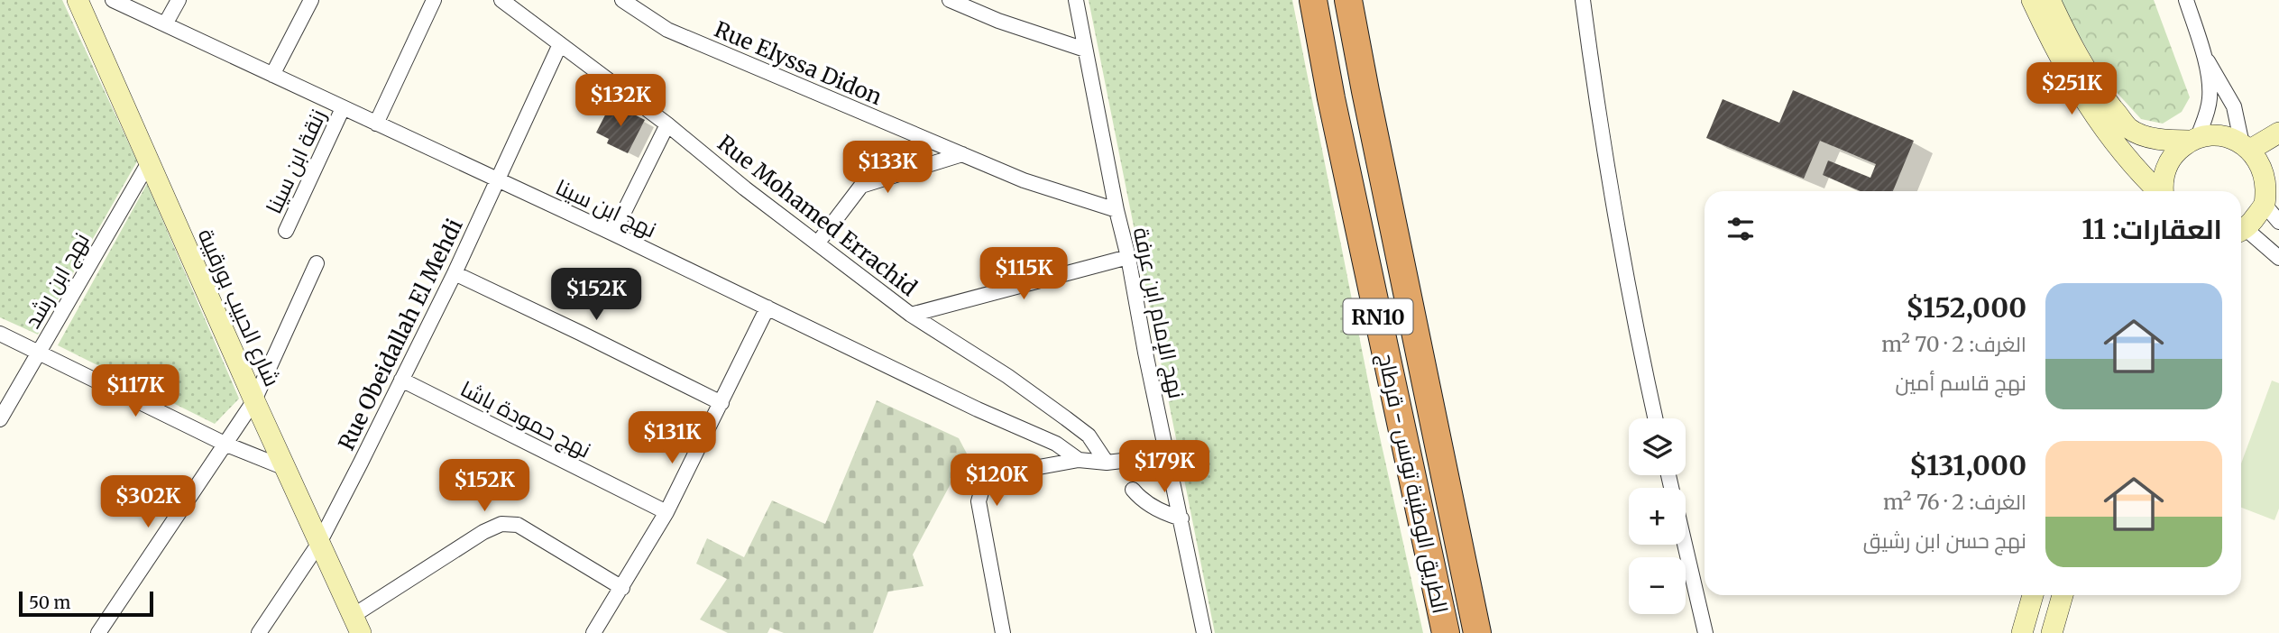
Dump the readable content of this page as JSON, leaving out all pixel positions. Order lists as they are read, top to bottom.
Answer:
{
  "streets": {
    "highway": ["RN10", "الطريق الوطنية تونس - قرطاج"],
    "street": [
      "Rue Elyssa Didon",
      "زنقة ابن سينا",
      "نهج ابن سينا",
      "Rue Mohamed Errachid",
      "نهج ابن رشد",
      "شارع الحبيب بورقيبة",
      "نهج الإمام ابن عرفة",
      "Rue Obeidallah El Mehdi",
      "نهج حمودة باشا"
    ]
  },
  "crossings": [
    ["Rue Elyssa Didon", "نهج الإمام ابن عرفة"],
    ["زنقة ابن سينا", "نهج ابن سينا"],
    ["نهج ابن سينا", "Rue Obeidallah El Mehdi"],
    ["Rue Mohamed Errachid", "Rue Obeidallah El Mehdi"],
    ["نهج ابن رشد", "شارع الحبيب بورقيبة"],
    ["شارع الحبيب بورقيبة", "Rue Obeidallah El Mehdi"],
    ["Rue Obeidallah El Mehdi", "نهج حمودة باشا"]
  ],
  "scale_bar": "50 m",
  "page": {
    "price": [
      "$251K",
      "$132K",
      "$133K",
      "$115K",
      "$152K",
      "$117K",
      "$131K",
      "$179K",
      "$120K",
      "$152K",
      "$302K"
    ],
    "heading": "العقارات: 11",
    "list": [
      {
        "name": "$152,000",
        "note": "الغرف: 2 · 70 m² · نهج قاسم أمين"
      },
      {
        "name": "$131,000",
        "note": "الغرف: 2 · 76 m² · نهج حسن ابن رشيق"
      }
    ],
    "map_buttons": ["+", "−"],
    "scale": "50 m"
  }
}
